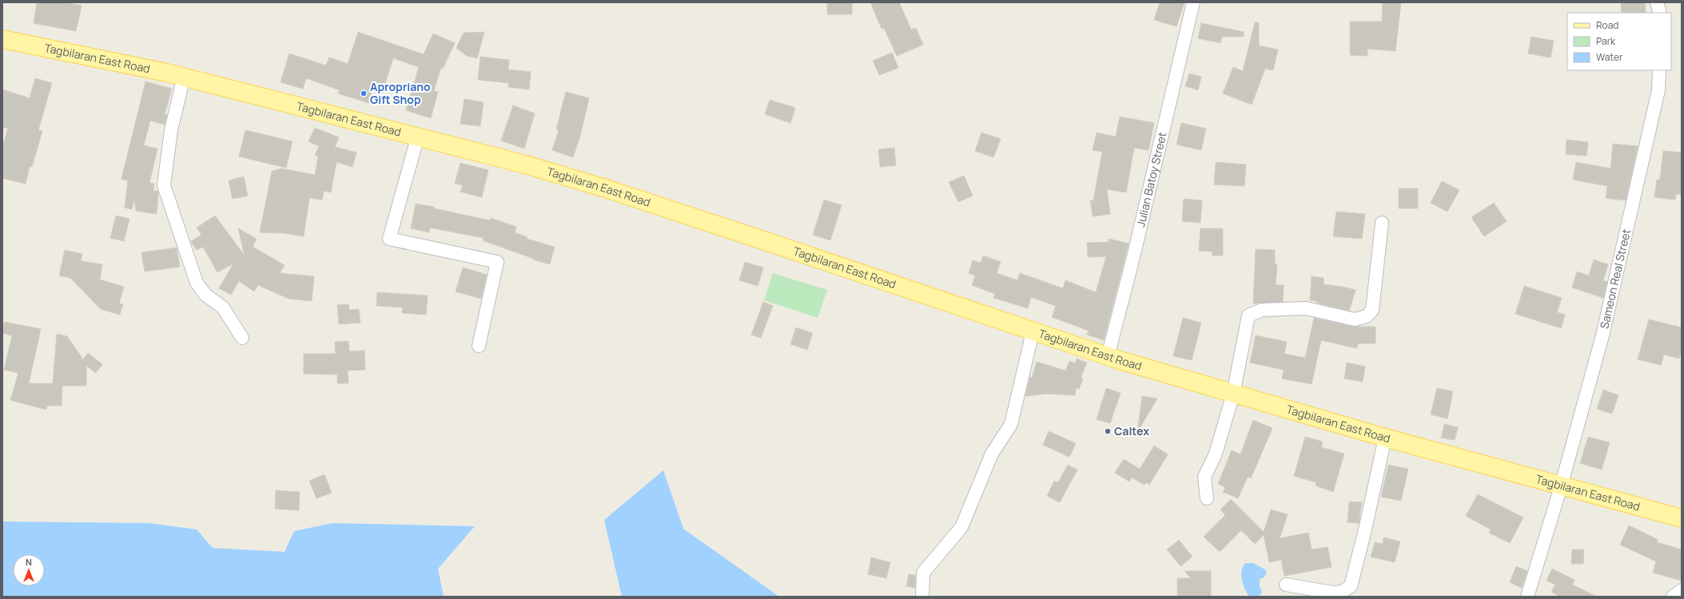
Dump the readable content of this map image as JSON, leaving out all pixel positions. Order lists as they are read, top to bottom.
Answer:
{
  "streets": {
    "main road": ["Tagbilaran East Road"],
    "street": ["Julian Batoy Street", "Sameon Real Street"]
  },
  "crossings": [
    ["Tagbilaran East Road", "Julian Batoy Street"],
    ["Tagbilaran East Road", "Sameon Real Street"]
  ],
  "places": ["Apropriano Gift Shop", "Caltex"],
  "legend": ["Road", "Park", "Water"],
  "north": "top"
}
